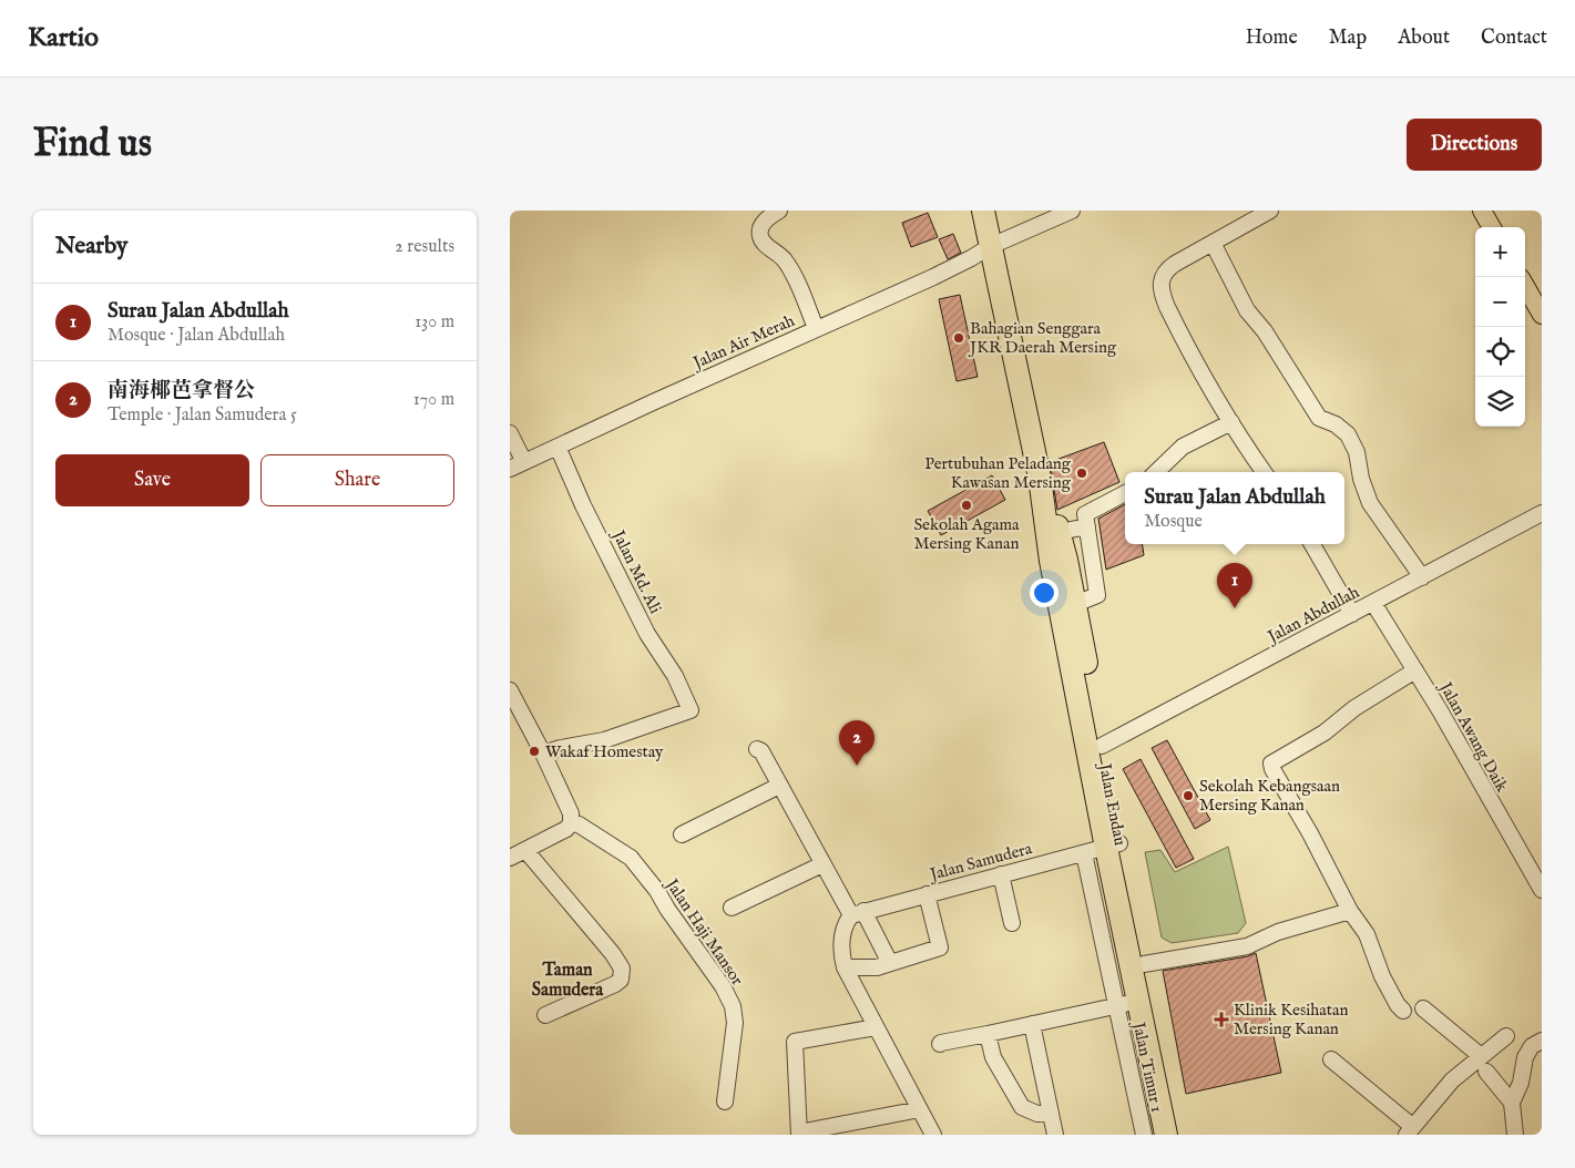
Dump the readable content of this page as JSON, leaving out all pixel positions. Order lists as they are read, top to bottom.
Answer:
{
  "streets": {
    "highway": ["Jalan Endau"],
    "street": [
      "Jalan Air Merah",
      "Jalan Md. Ali",
      "Jalan Abdullah",
      "Jalan Awang Daik",
      "Jalan Samudera",
      "Jalan Haji Mansor",
      "Jalan Timur 1"
    ]
  },
  "crossings": [
    ["Jalan Air Merah", "Jalan Md. Ali"],
    ["Jalan Air Merah", "Jalan Endau"],
    ["Jalan Abdullah", "Jalan Awang Daik"],
    ["Jalan Abdullah", "Jalan Endau"],
    ["Jalan Endau", "Jalan Samudera"],
    ["Jalan Samudera", "Jalan Timur 1"]
  ],
  "districts": ["Taman Samudera"],
  "places": {
    "other": [
      "Bahagian Senggara JKR Daerah Mersing",
      "Pertubuhan Peladang Kawasan Mersing",
      "Sekolah Agama Mersing Kanan",
      "Wakaf Homestay",
      "Sekolah Kebangsaan Mersing Kanan"
    ],
    "health": ["Klinik Kesihatan Mersing Kanan"]
  },
  "page": {
    "header": "Kartio",
    "nav": [
      "Home",
      "Map",
      "About",
      "Contact"
    ],
    "buttons": [
      "Directions",
      ["Save", "Share"]
    ],
    "title": "Find us",
    "heading": ["Nearby", "2 results"],
    "map_buttons": ["+", "−"],
    "list": [
      {
        "mark": "1",
        "name": "Surau Jalan Abdullah",
        "note": "Mosque · Jalan Abdullah",
        "value": "130 m"
      },
      {
        "mark": "2",
        "name": "南海椰芭拿督公",
        "note": "Temple · Jalan Samudera 5",
        "value": "170 m"
      }
    ],
    "popup": ["Surau Jalan Abdullah", "Mosque"],
    "pins": ["1", "2"]
  }
}
